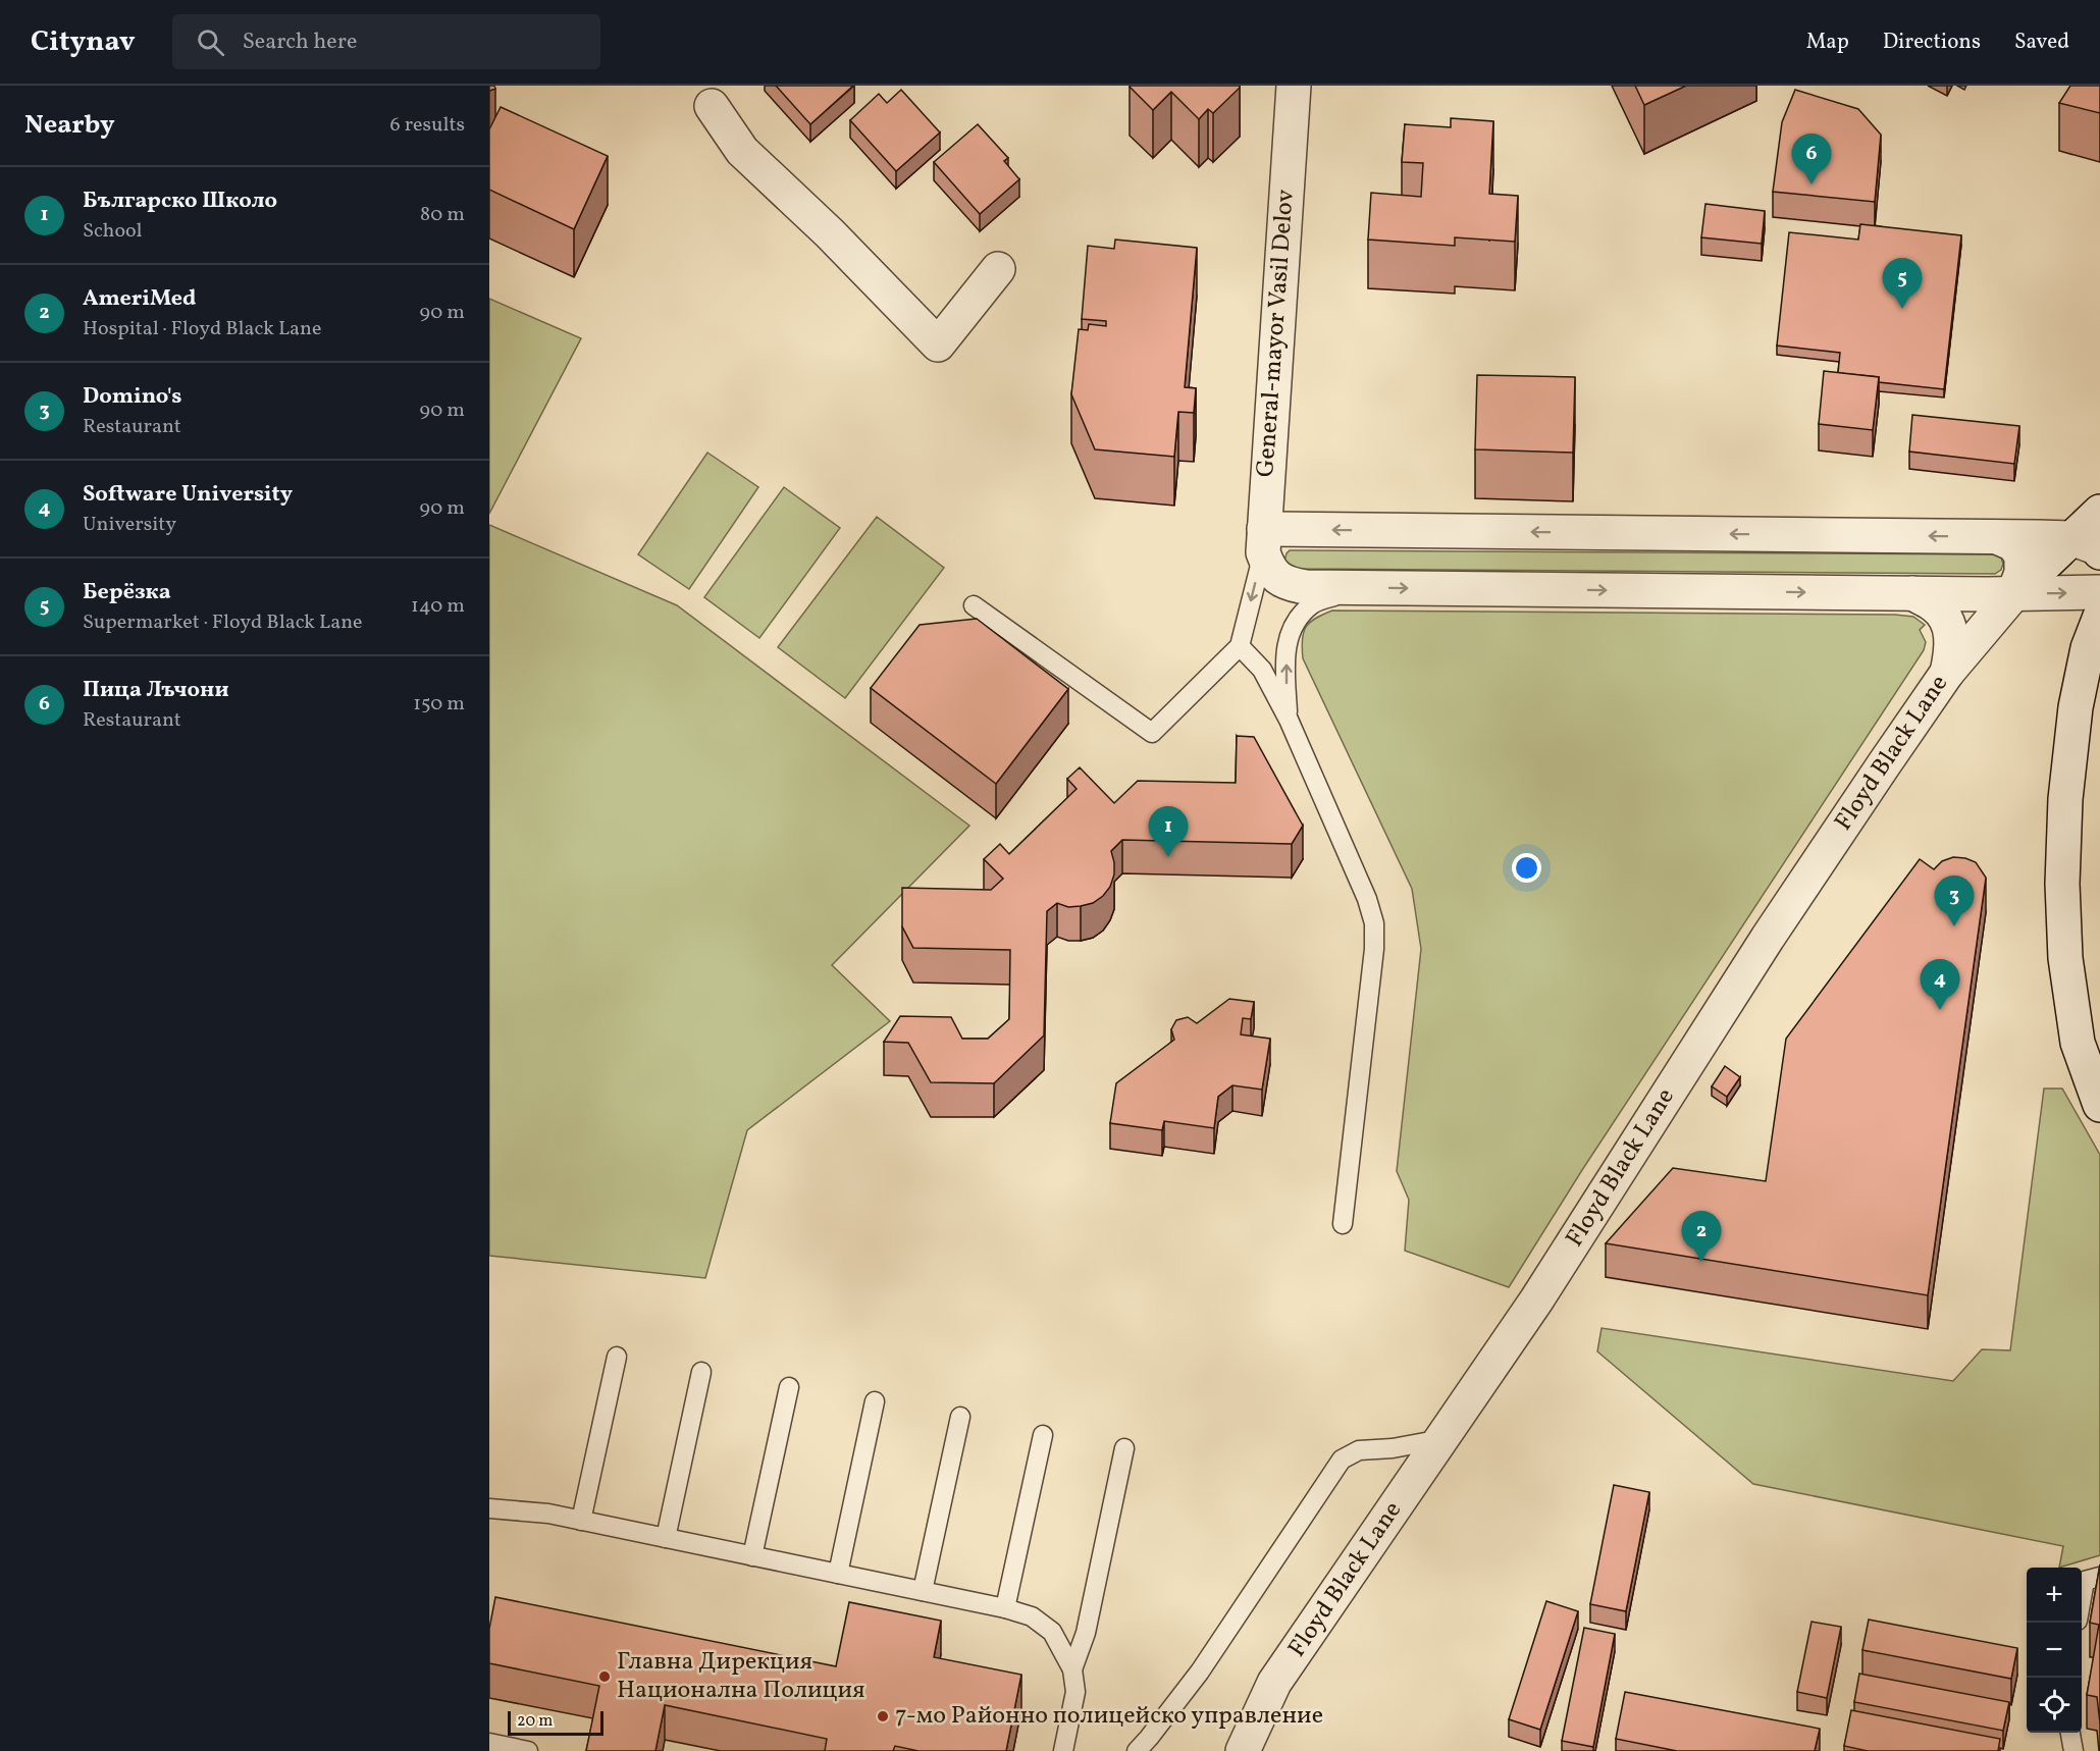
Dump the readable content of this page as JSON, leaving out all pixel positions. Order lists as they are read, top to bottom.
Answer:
{
  "streets": {
    "street": ["General-mayor Vasil Delov", "Floyd Black Lane"]
  },
  "places": ["Главна Дирекция Национална Полиция", "7-мо Районно полицейско управление"],
  "scale_bar": "20 m",
  "page": {
    "header": "Citynav",
    "search": "Search here",
    "nav": ["Map", "Directions", "Saved"],
    "heading": ["Nearby", "6 results"],
    "pins": [
      "6",
      "5",
      "1",
      "3",
      "4",
      "2"
    ],
    "list": [
      {
        "mark": "1",
        "name": "Българско Школо",
        "note": "School",
        "value": "80 m"
      },
      {
        "mark": "2",
        "name": "AmeriMed",
        "note": "Hospital · Floyd Black Lane",
        "value": "90 m"
      },
      {
        "mark": "3",
        "name": "Domino's",
        "note": "Restaurant",
        "value": "90 m"
      },
      {
        "mark": "4",
        "name": "Software University",
        "note": "University",
        "value": "90 m"
      },
      {
        "mark": "5",
        "name": "Берёзка",
        "note": "Supermarket · Floyd Black Lane",
        "value": "140 m"
      },
      {
        "mark": "6",
        "name": "Пица Лъчони",
        "note": "Restaurant",
        "value": "150 m"
      }
    ],
    "map_buttons": ["+", "−"],
    "scale": "20 m"
  }
}
